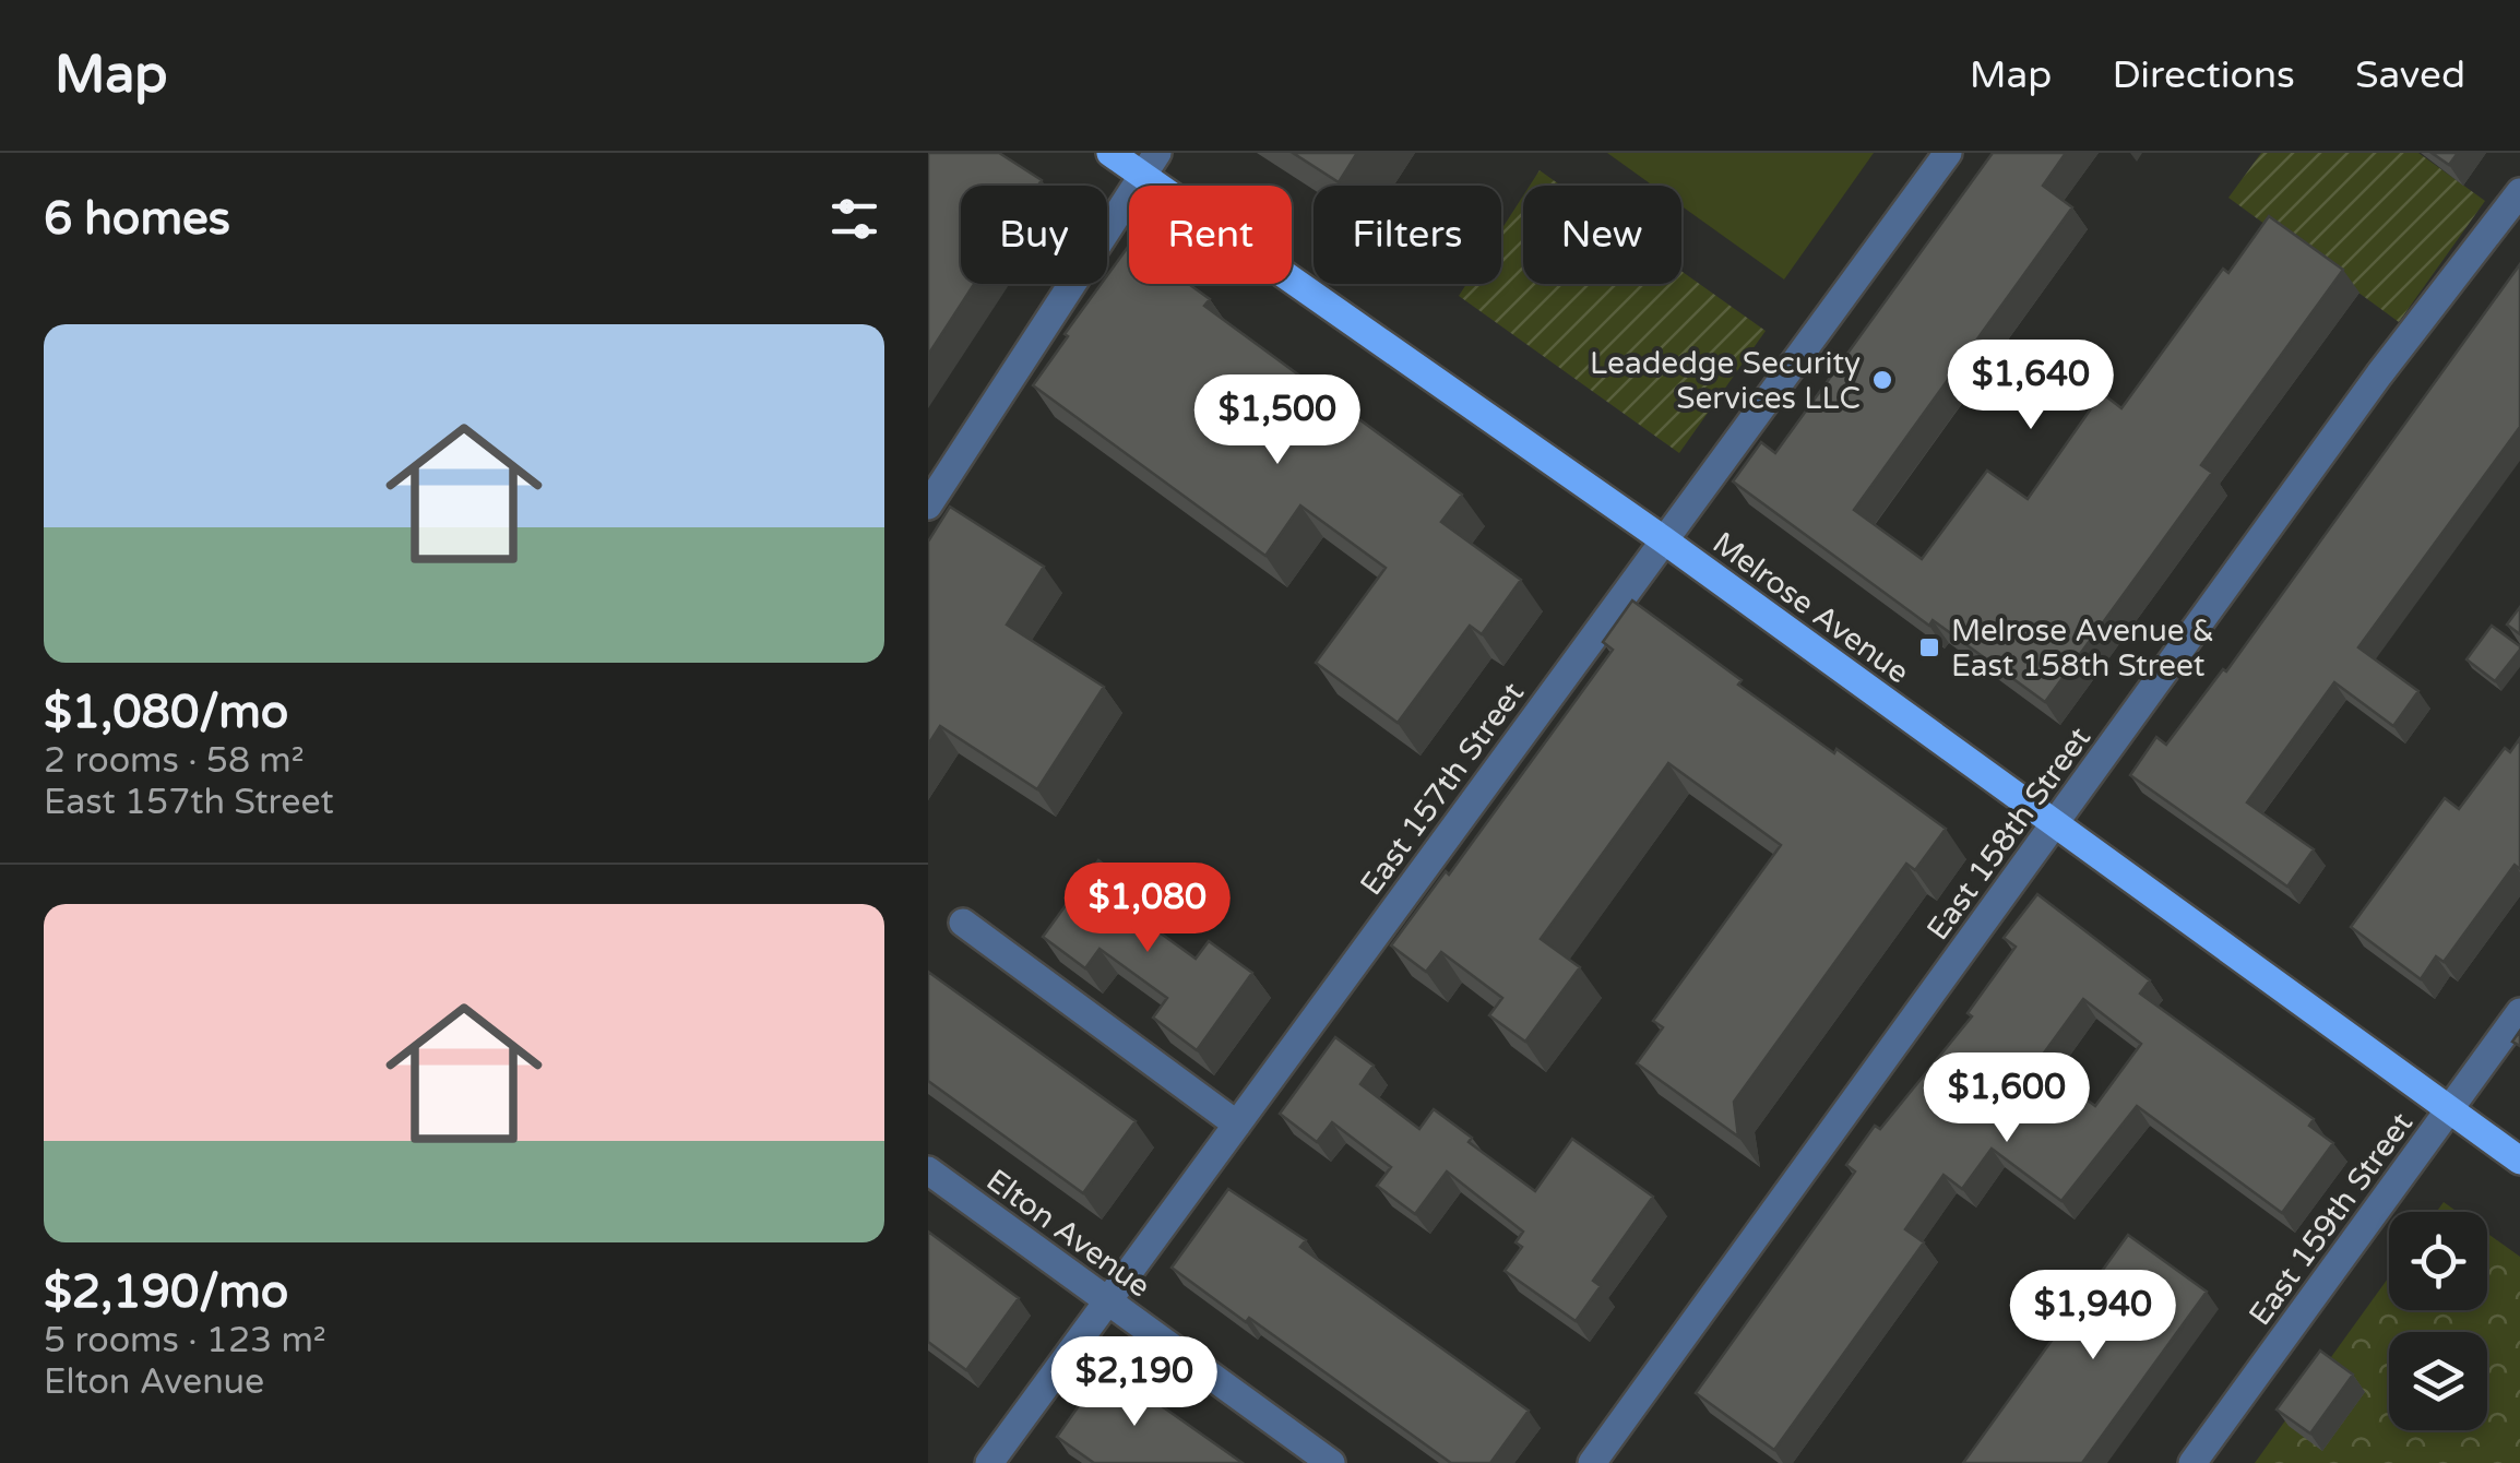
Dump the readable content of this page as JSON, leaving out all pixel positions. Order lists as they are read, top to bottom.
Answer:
{
  "streets": {
    "main road": ["Melrose Avenue"],
    "street": [
      "East 157th Street",
      "East 158th Street",
      "East 159th Street",
      "Elton Avenue"
    ]
  },
  "crossings": [
    ["Melrose Avenue", "East 157th Street"],
    ["Melrose Avenue", "East 158th Street"],
    ["Melrose Avenue", "East 159th Street"],
    ["East 157th Street", "Elton Avenue"]
  ],
  "places": {
    "other": ["Leadedge Security Services LLC"],
    "transit": ["Melrose Avenue & East 158th Street"]
  },
  "page": {
    "header": "Map",
    "nav": ["Map", "Directions", "Saved"],
    "heading": "6 homes",
    "chip": [
      "Buy",
      "Rent",
      "Filters",
      "New"
    ],
    "list": [
      {
        "name": "$1,080/mo",
        "note": "2 rooms · 58 m² · East 157th Street"
      },
      {
        "name": "$2,190/mo",
        "note": "5 rooms · 123 m² · Elton Avenue"
      }
    ],
    "price": [
      "$1,640",
      "$1,500",
      "$1,080",
      "$1,600",
      "$1,940",
      "$2,190"
    ]
  }
}
